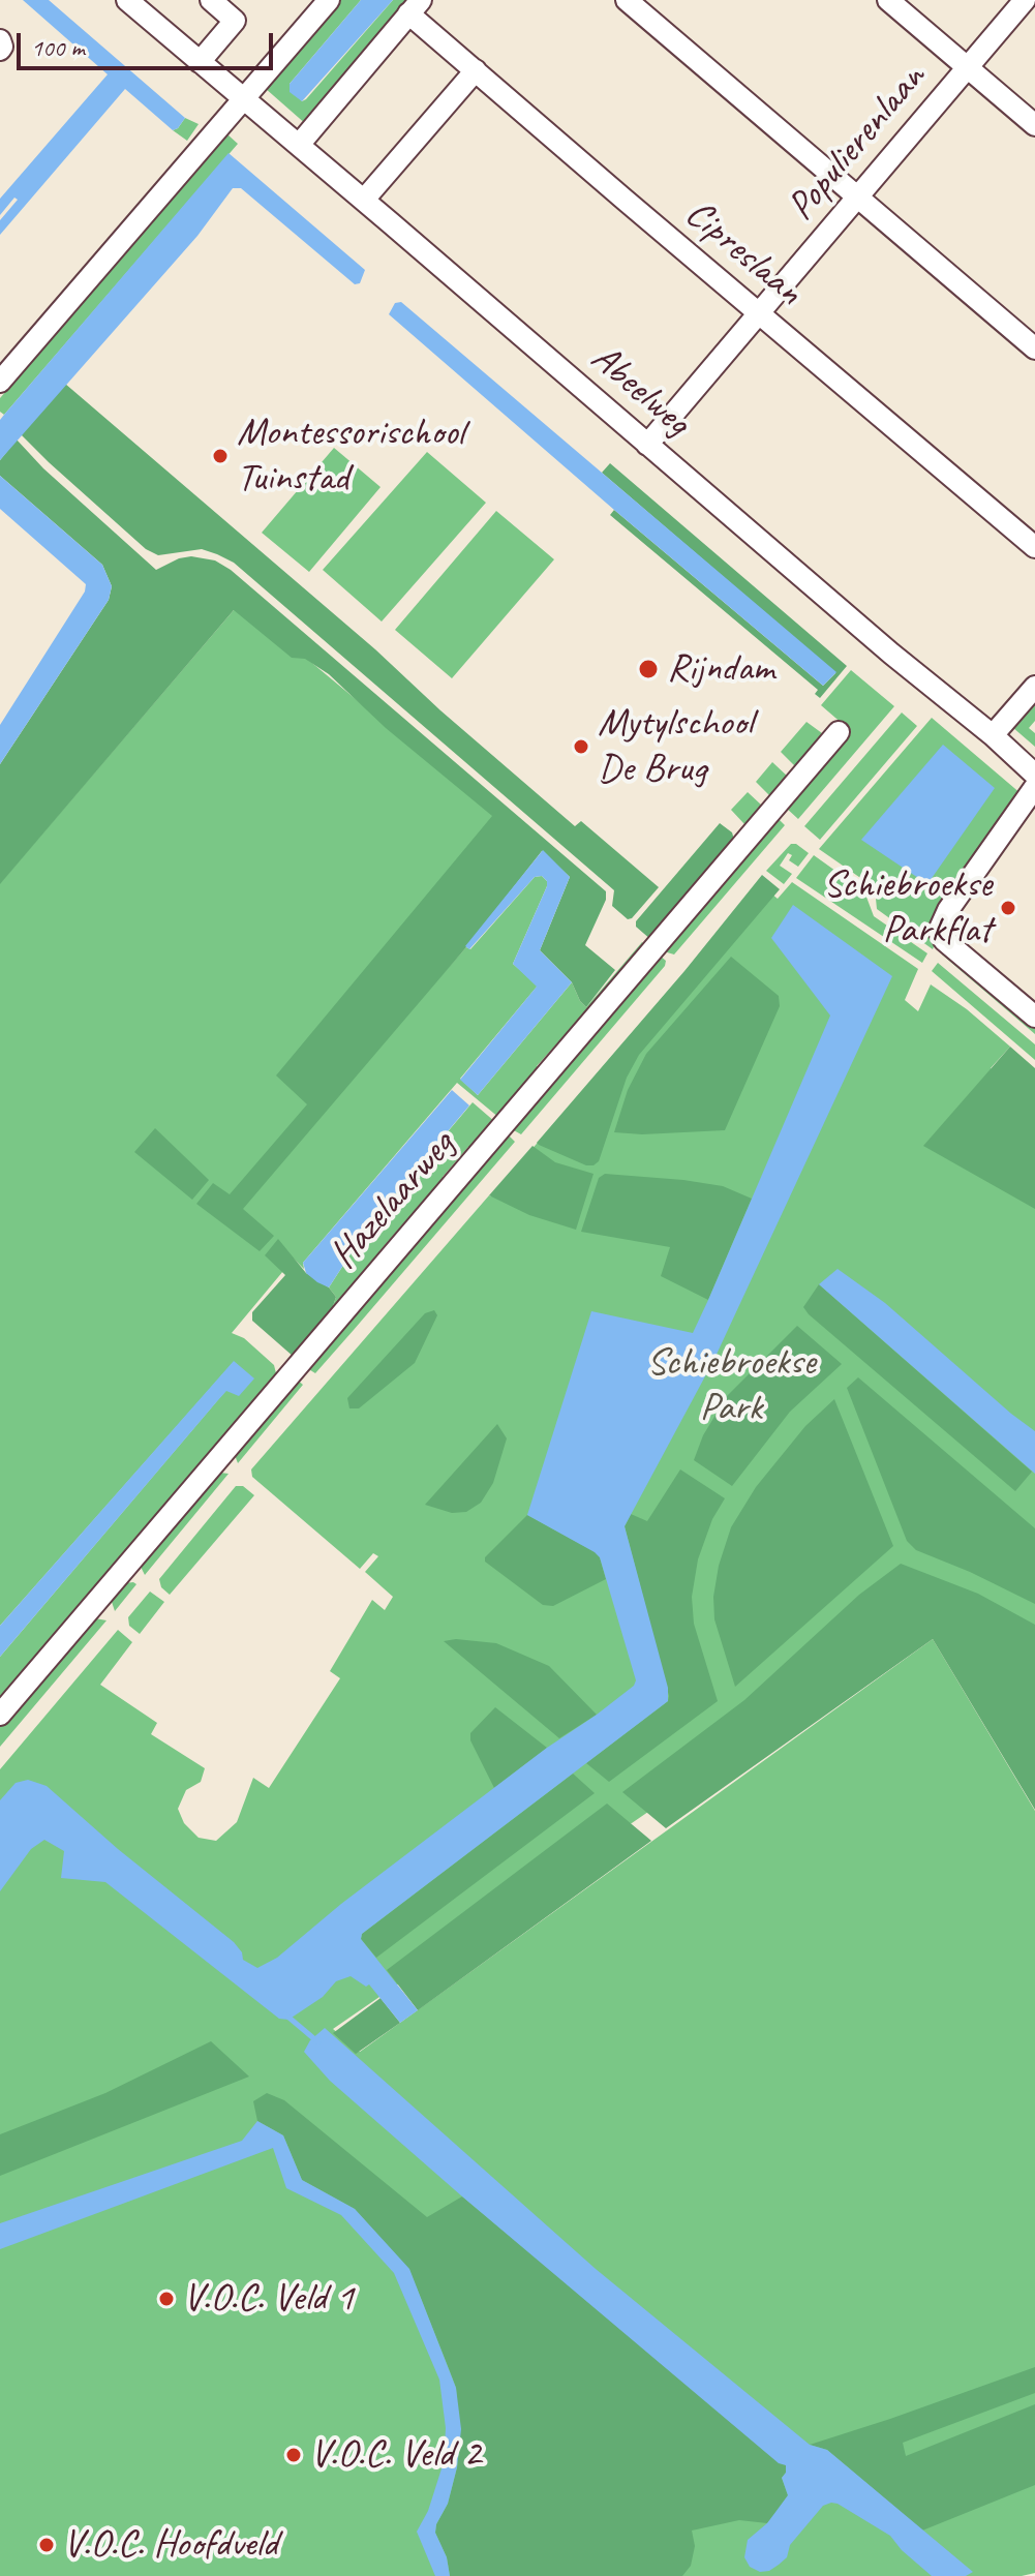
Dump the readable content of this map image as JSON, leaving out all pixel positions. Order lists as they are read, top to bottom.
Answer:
{
  "streets": {
    "street": [
      "Populierenlaan",
      "Cipreslaan",
      "Abeelweg",
      "Hazelaarweg"
    ]
  },
  "crossings": [
    ["Populierenlaan", "Cipreslaan"],
    ["Populierenlaan", "Abeelweg"]
  ],
  "parks": ["Schiebroekse Park"],
  "places": [
    "Montessorischool Tuinstad",
    "Rijndam",
    "Mytylschool De Brug",
    "Schiebroekse Parkflat",
    "V.O.C. Veld 1",
    "V.O.C. Veld 2",
    "V.O.C. Hoofdveld"
  ],
  "scale_bar": "100 m"
}
